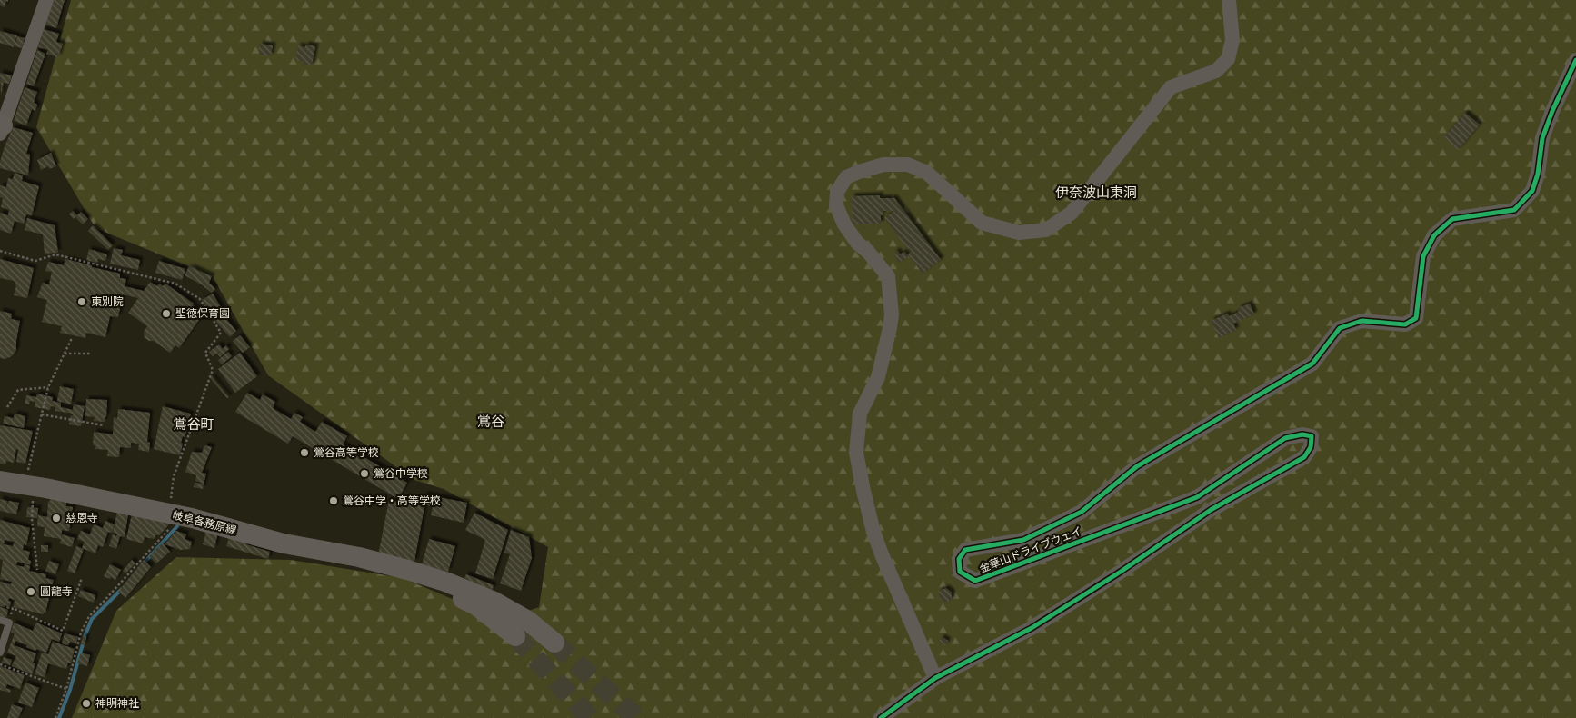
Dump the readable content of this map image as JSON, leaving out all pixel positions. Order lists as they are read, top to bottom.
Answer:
{
  "streets": {
    "main road": ["岐阜各務原線"],
    "street": ["金華山ドライブウェイ"]
  },
  "districts": ["伊奈波山東洞", "鴬谷", "鴬谷町"],
  "places": [
    "東別院",
    "聖徳保育園",
    "鶯谷高等学校",
    "鶯谷中学校",
    "鶯谷中学・高等学校",
    "慈恩寺",
    "圓龍寺",
    "神明神社"
  ]
}
